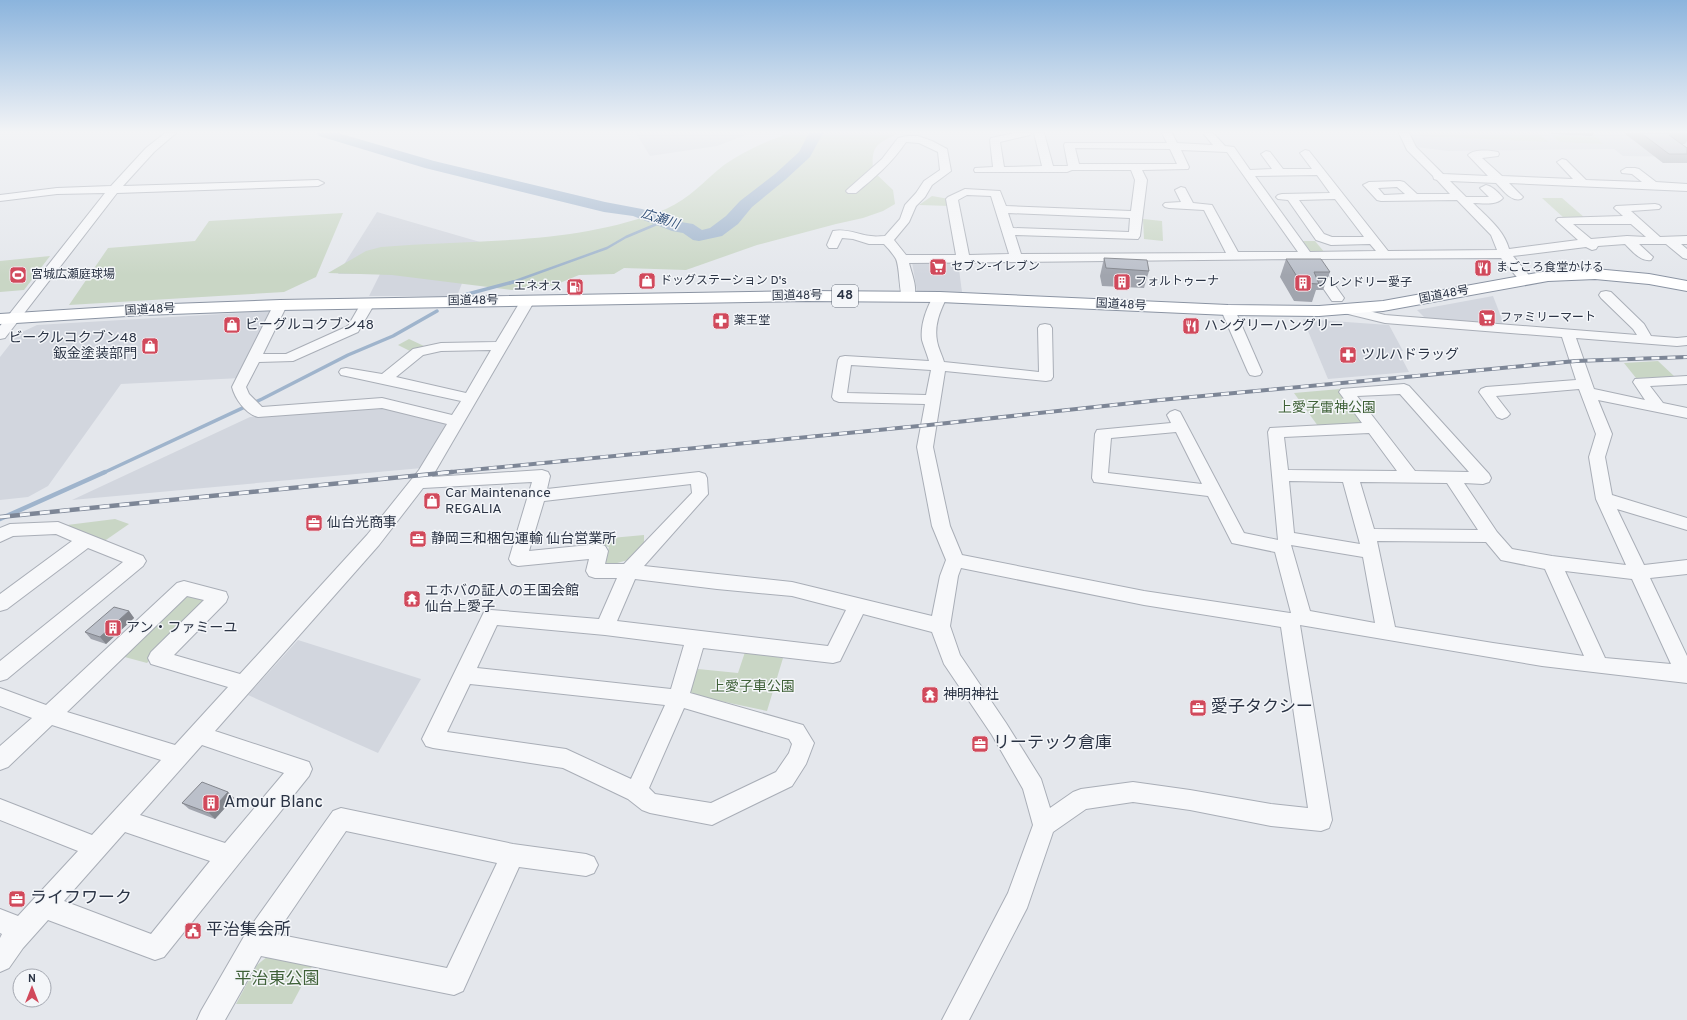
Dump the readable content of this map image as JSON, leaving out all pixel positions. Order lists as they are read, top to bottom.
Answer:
{
  "streets": {
    "highway": ["国道48号", "48"]
  },
  "water": ["広瀬川"],
  "parks": ["上愛子雷神公園", "上愛子車公園", "平治東公園"],
  "places": {
    "supermarket": ["セブン-イレブン", "ファミリーマート"],
    "restaurant": ["まごころ食堂かける", "ハングリーハングリー"],
    "sports": ["宮城広瀬庭球場"],
    "shop": [
      "ドッグステーション D's",
      "ビーグルコクブン48",
      "ビークルコクブン48 鈑金塗装部門",
      "Car Maintenance REGALIA"
    ],
    "building": [
      "フォルトゥーナ",
      "フレンドリー愛子",
      "アン・ファミーユ",
      "Amour Blanc"
    ],
    "fuel station": ["エネオス"],
    "pharmacy": ["薬王堂", "ツルハドラッグ"],
    "office": [
      "仙台光商事",
      "静岡三和梱包運輸 仙台営業所",
      "愛子タクシー",
      "リーテック倉庫",
      "ライフワーク"
    ],
    "temple": ["エホバの証人の王国会館 仙台上愛子", "神明神社"],
    "public building": ["平治集会所"]
  },
  "north": "top"
}
